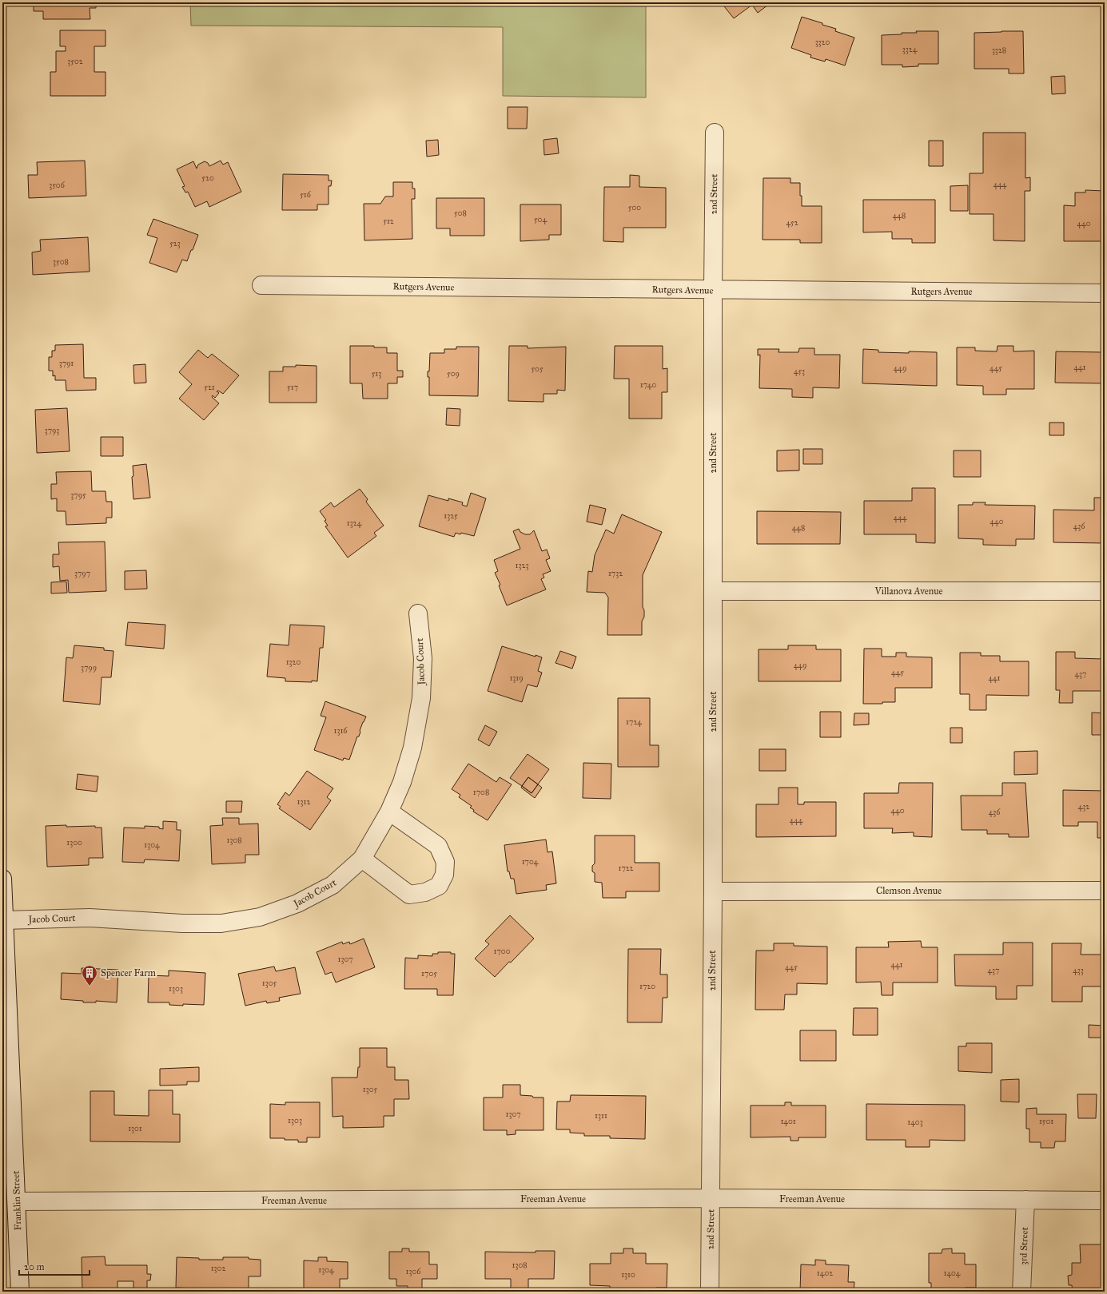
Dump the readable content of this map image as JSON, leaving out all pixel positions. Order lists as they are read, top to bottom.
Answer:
{
  "streets": {
    "street": [
      "2nd Street",
      "Rutgers Avenue",
      "Villanova Avenue",
      "Jacob Court",
      "Clemson Avenue",
      "Freeman Avenue",
      "Franklin Street",
      "3rd Street"
    ]
  },
  "crossings": [
    ["2nd Street", "Rutgers Avenue"],
    ["2nd Street", "Villanova Avenue"],
    ["2nd Street", "Clemson Avenue"],
    ["2nd Street", "Freeman Avenue"],
    ["Jacob Court", "Franklin Street"],
    ["Freeman Avenue", "Franklin Street"],
    ["Freeman Avenue", "3rd Street"]
  ],
  "places": {
    "building": ["Spencer Farm"]
  },
  "house_numbers": [
    "3320",
    "3324",
    "3328",
    "3502",
    "520",
    "444",
    "3506",
    "516",
    "500",
    "508",
    "448",
    "504",
    "512",
    "452",
    "440",
    "523",
    "3508",
    "3791",
    "441",
    "449",
    "445",
    "505",
    "453",
    "513",
    "509",
    "1740",
    "521",
    "517",
    "3793",
    "3795",
    "1325",
    "444",
    "440",
    "1324",
    "436",
    "448",
    "1323",
    "3797",
    "1732",
    "1320",
    "449",
    "3799",
    "445",
    "437",
    "1319",
    "441",
    "1724",
    "1316",
    "1708",
    "1312",
    "432",
    "440",
    "436",
    "444",
    "1308",
    "1300",
    "1304",
    "1704",
    "1722",
    "1700",
    "1307",
    "441",
    "445",
    "437",
    "433",
    "1705",
    "1305",
    "1720",
    "1303",
    "1305",
    "1307",
    "1311",
    "1303",
    "1401",
    "1501",
    "1403",
    "1301",
    "1308",
    "1302",
    "1304",
    "1306",
    "1402",
    "1404",
    "1310"
  ],
  "scale_bar": "20 m"
}
